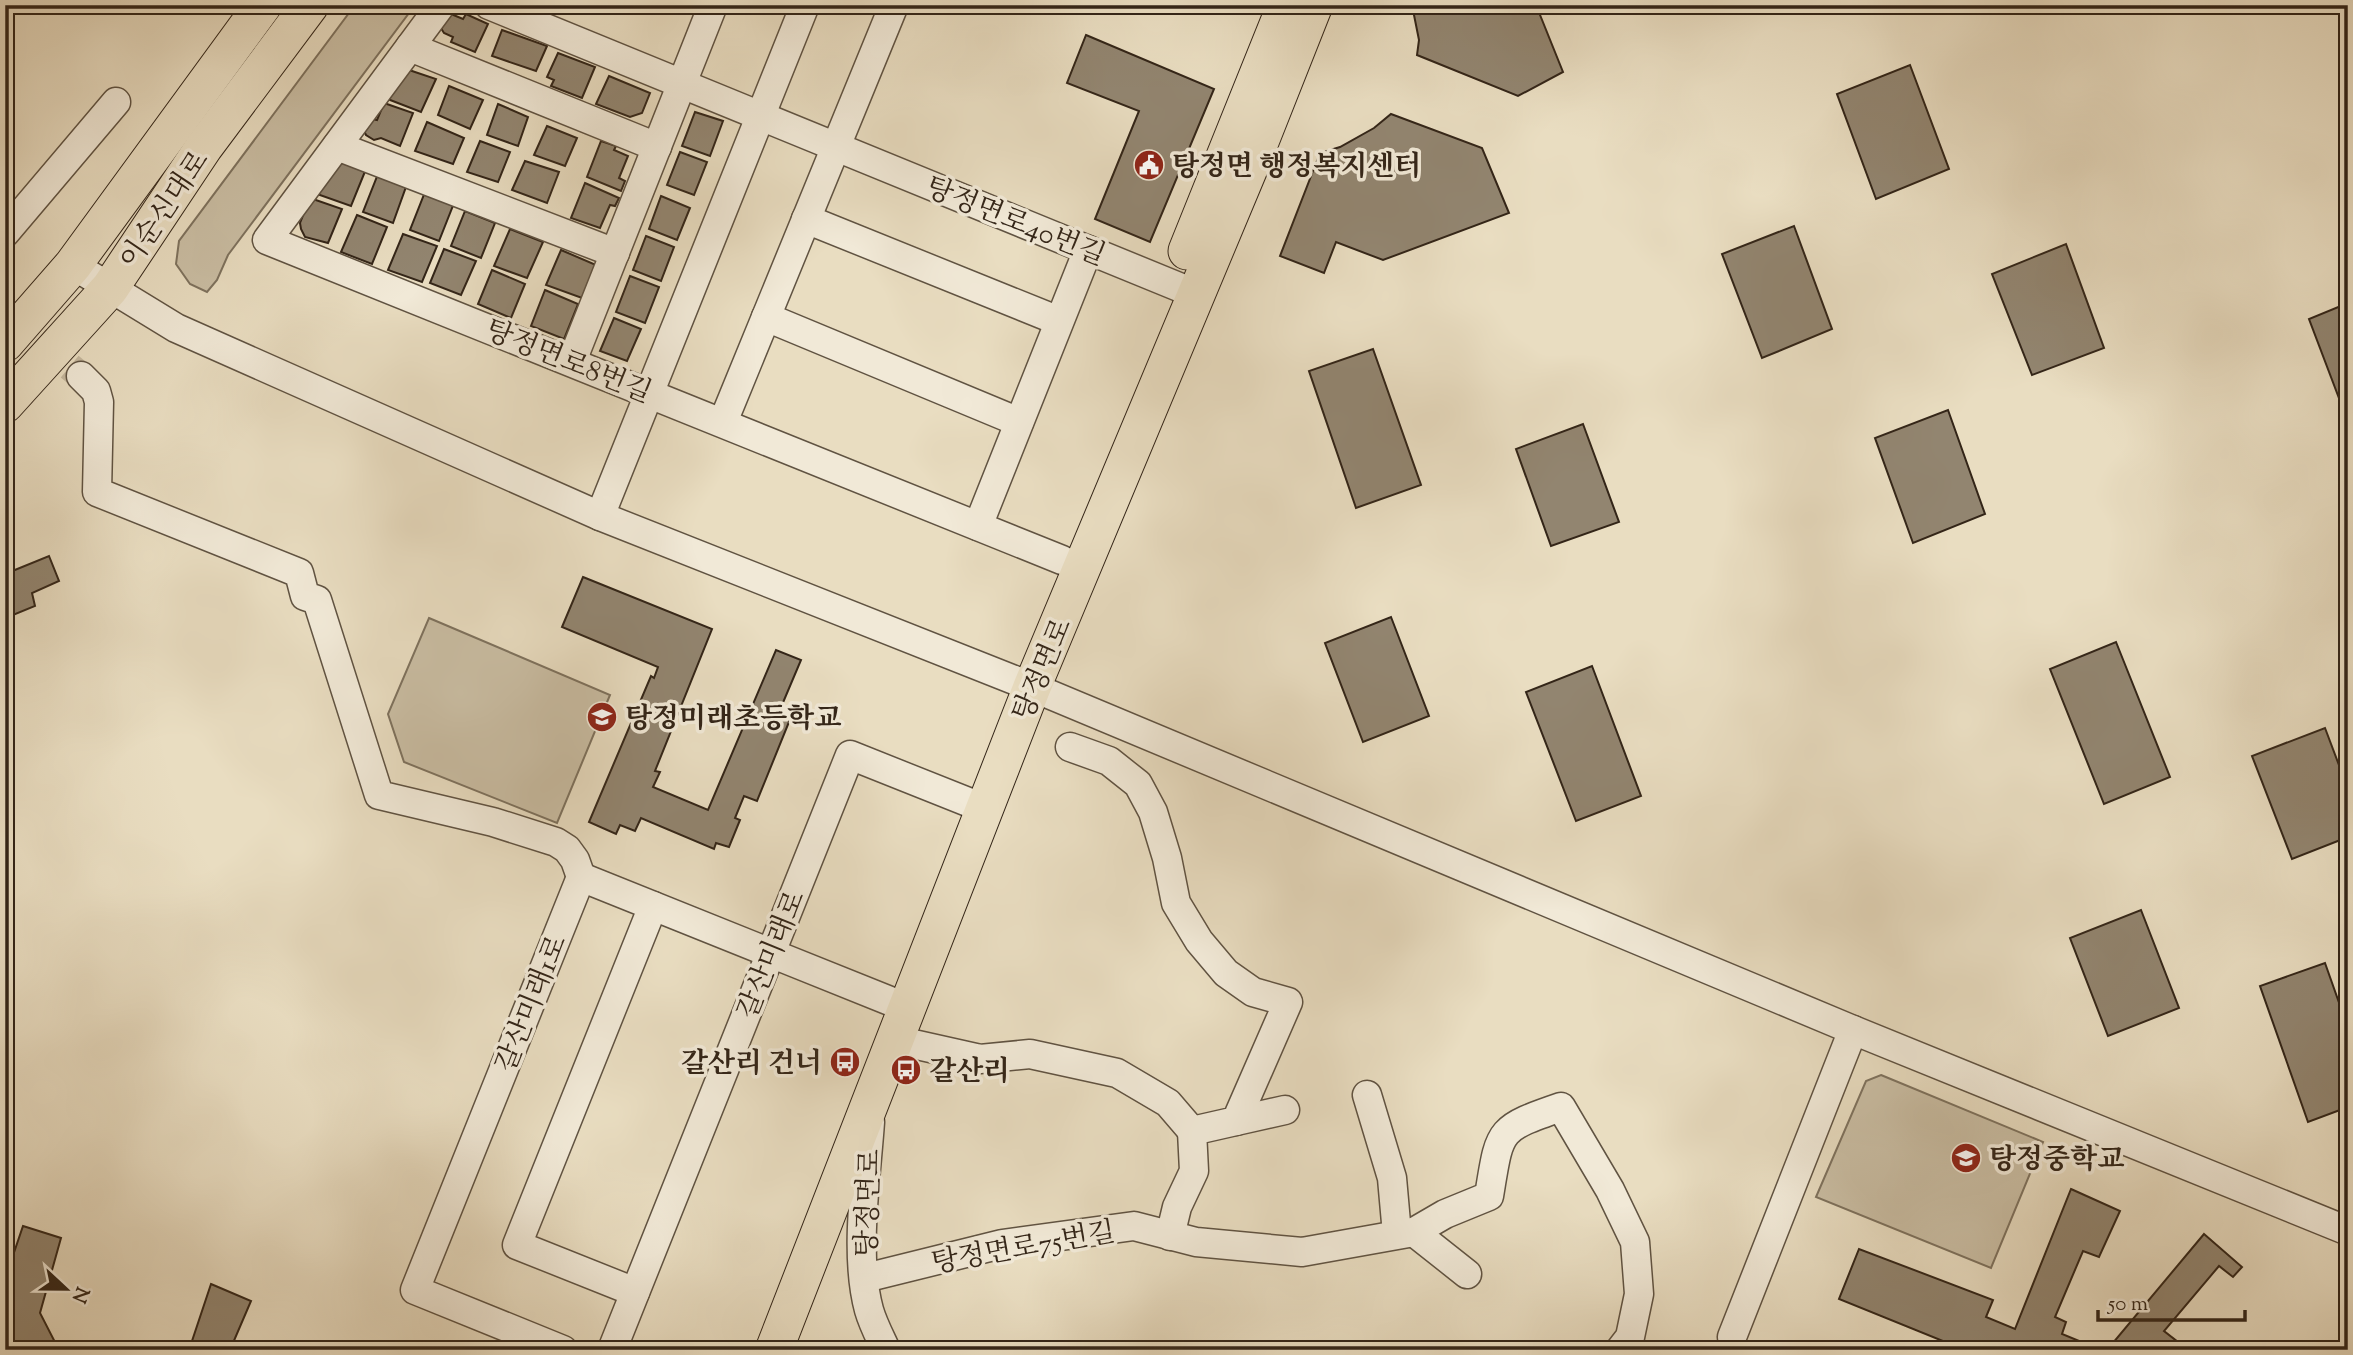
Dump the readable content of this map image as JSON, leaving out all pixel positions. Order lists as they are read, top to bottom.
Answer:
{
  "streets": {
    "main road": ["이순신대로", "탕정면로"],
    "street": [
      "탕정면로40번길",
      "탕정면로8번길",
      "갈산미래로",
      "갈산미래1로",
      "탕정면로75번길"
    ]
  },
  "crossings": [
    ["탕정면로40번길", "탕정면로"],
    ["탕정면로8번길", "탕정면로"],
    ["탕정면로", "갈산미래로"],
    ["탕정면로", "탕정면로75번길"]
  ],
  "places": {
    "public building": ["탕정면 행정복지센터"],
    "school or university": ["탕정미래초등학교", "탕정중학교"],
    "bus stop": ["갈산리 건너", "갈산리"]
  },
  "scale_bar": "50 m",
  "north": "right"
}
